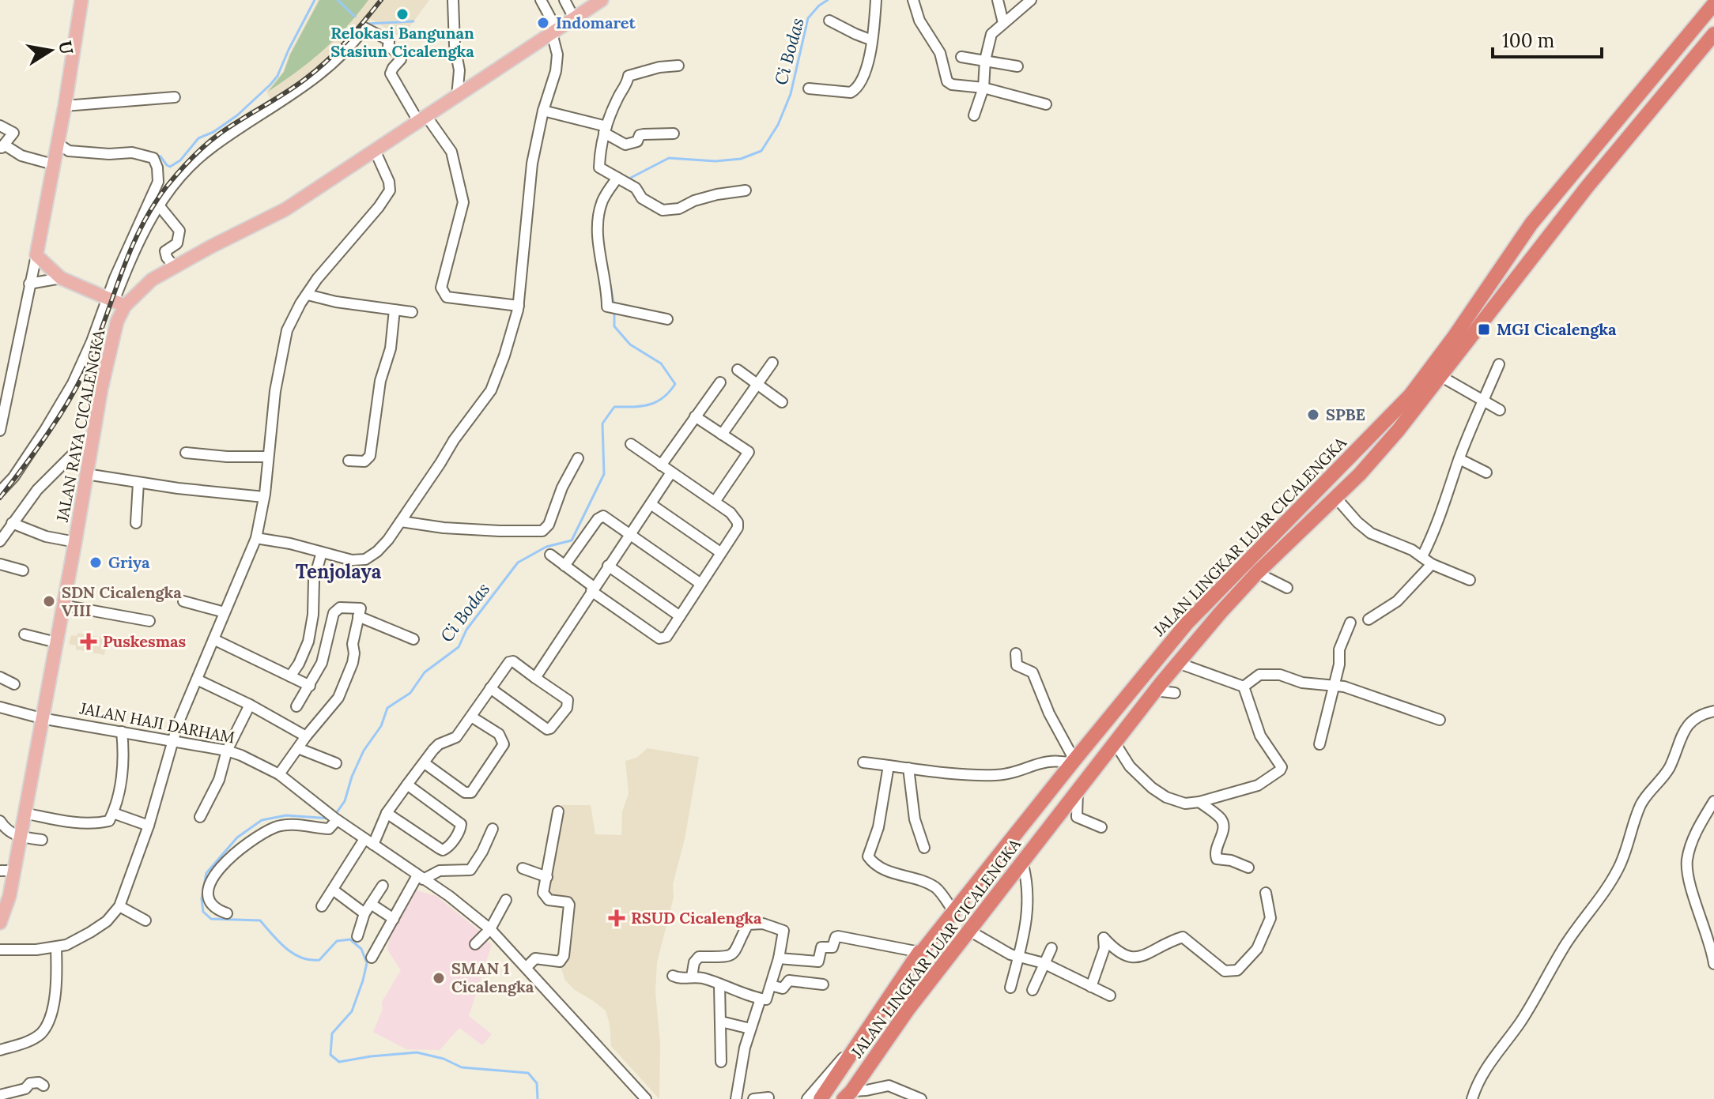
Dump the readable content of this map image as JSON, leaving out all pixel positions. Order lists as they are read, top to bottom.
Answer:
{
  "streets": {
    "highway": ["JALAN LINGKAR LUAR CICALENGKA"],
    "main road": ["JALAN RAYA CICALENGKA"],
    "street": ["JALAN HAJI DARHAM"]
  },
  "crossings": [
    ["JALAN RAYA CICALENGKA", "JALAN HAJI DARHAM"]
  ],
  "districts": ["Tenjolaya"],
  "water": ["Ci Bodas"],
  "places": {
    "other": [
      "Relokasi Bangunan Stasiun Cicalengka",
      "Indomaret",
      "SPBE",
      "Griya",
      "SDN Cicalengka VIII",
      "SMAN 1 Cicalengka"
    ],
    "transit": ["MGI Cicalengka"],
    "health": ["Puskesmas", "RSUD Cicalengka"]
  },
  "scale_bar": "100 m",
  "north": "right"
}
